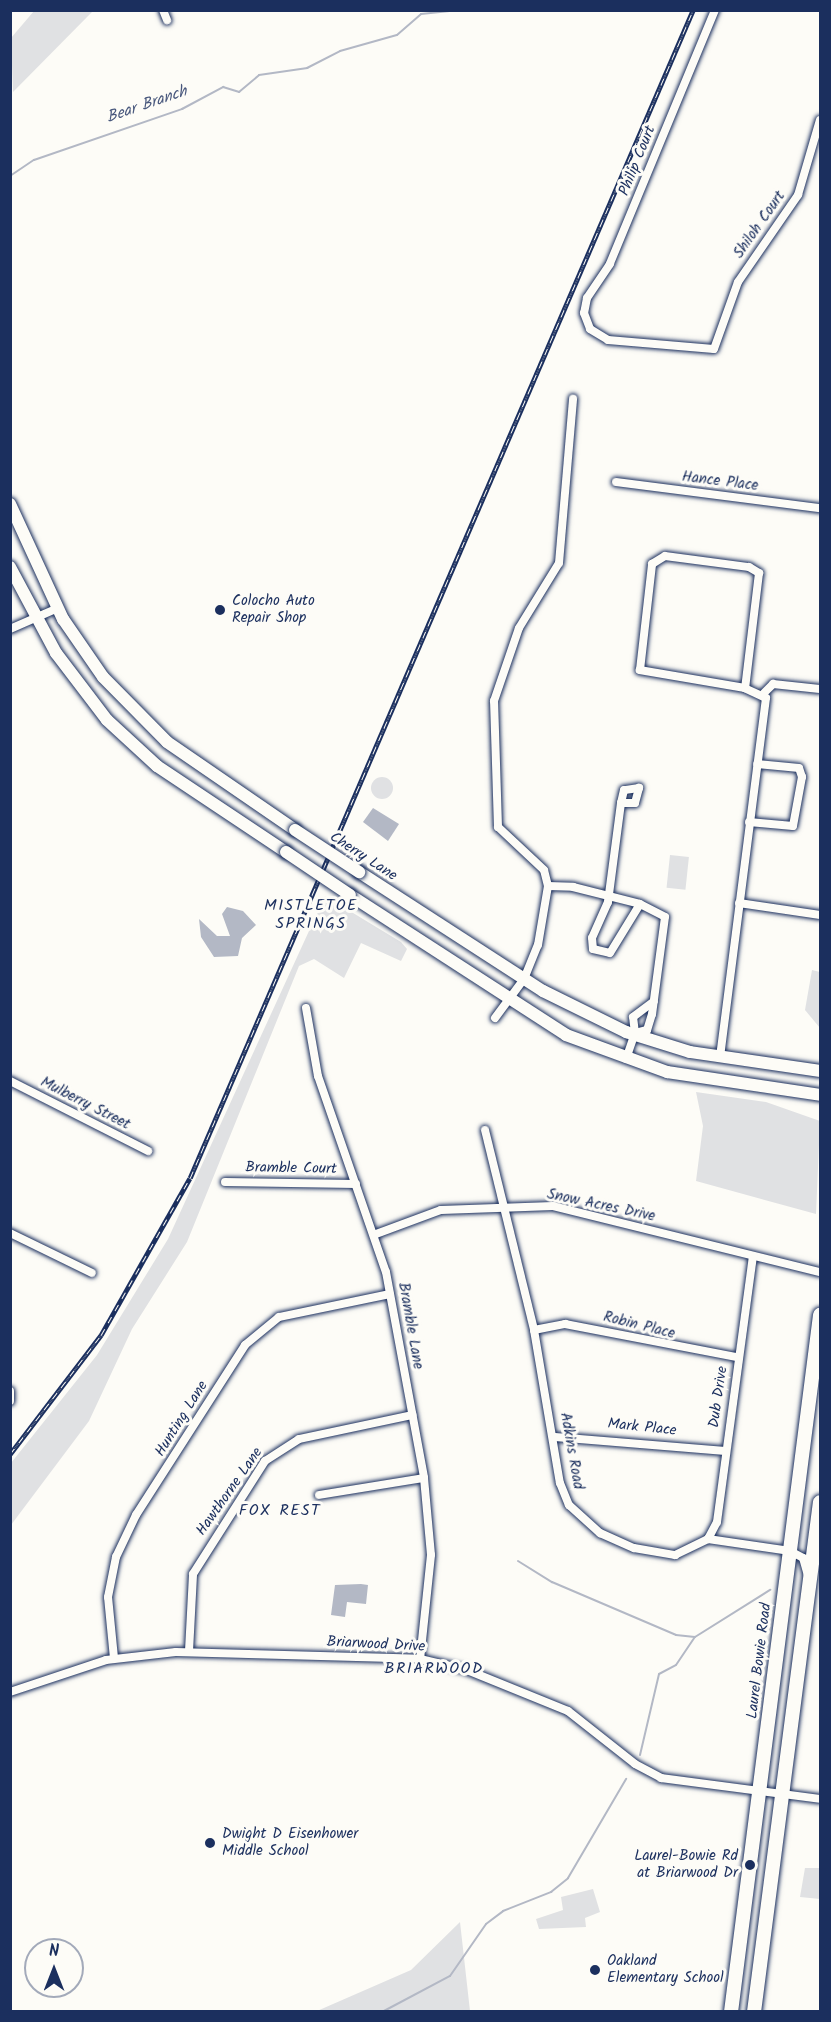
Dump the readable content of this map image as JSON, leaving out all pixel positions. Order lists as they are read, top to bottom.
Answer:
{
  "streets": {
    "main road": ["Cherry Lane", "Laurel Bowie Road"],
    "street": [
      "Philip Court",
      "Shiloh Court",
      "Hance Place",
      "Mulberry Street",
      "Bramble Court",
      "Snow Acres Drive",
      "Bramble Lane",
      "Robin Place",
      "Dub Drive",
      "Hunting Lane",
      "Mark Place",
      "Adkins Road",
      "Hawthorne Lane",
      "Briarwood Drive"
    ]
  },
  "crossings": [
    ["Philip Court", "Shiloh Court"],
    ["Bramble Court", "Bramble Lane"],
    ["Snow Acres Drive", "Bramble Lane"],
    ["Snow Acres Drive", "Dub Drive"],
    ["Snow Acres Drive", "Adkins Road"],
    ["Bramble Lane", "Hunting Lane"],
    ["Bramble Lane", "Hawthorne Lane"],
    ["Bramble Lane", "Briarwood Drive"],
    ["Robin Place", "Dub Drive"],
    ["Robin Place", "Adkins Road"],
    ["Dub Drive", "Mark Place"],
    ["Dub Drive", "Adkins Road"],
    ["Hunting Lane", "Briarwood Drive"],
    ["Mark Place", "Adkins Road"],
    ["Hawthorne Lane", "Briarwood Drive"],
    ["Briarwood Drive", "Laurel Bowie Road"]
  ],
  "districts": ["MISTLETOE SPRINGS", "FOX REST", "BRIARWOOD"],
  "water": ["Bear Branch"],
  "places": [
    "Colocho Auto Repair Shop",
    "Dwight D Eisenhower Middle School",
    "Laurel-Bowie Rd at Briarwood Dr",
    "Oakland Elementary School"
  ],
  "north": "top"
}
